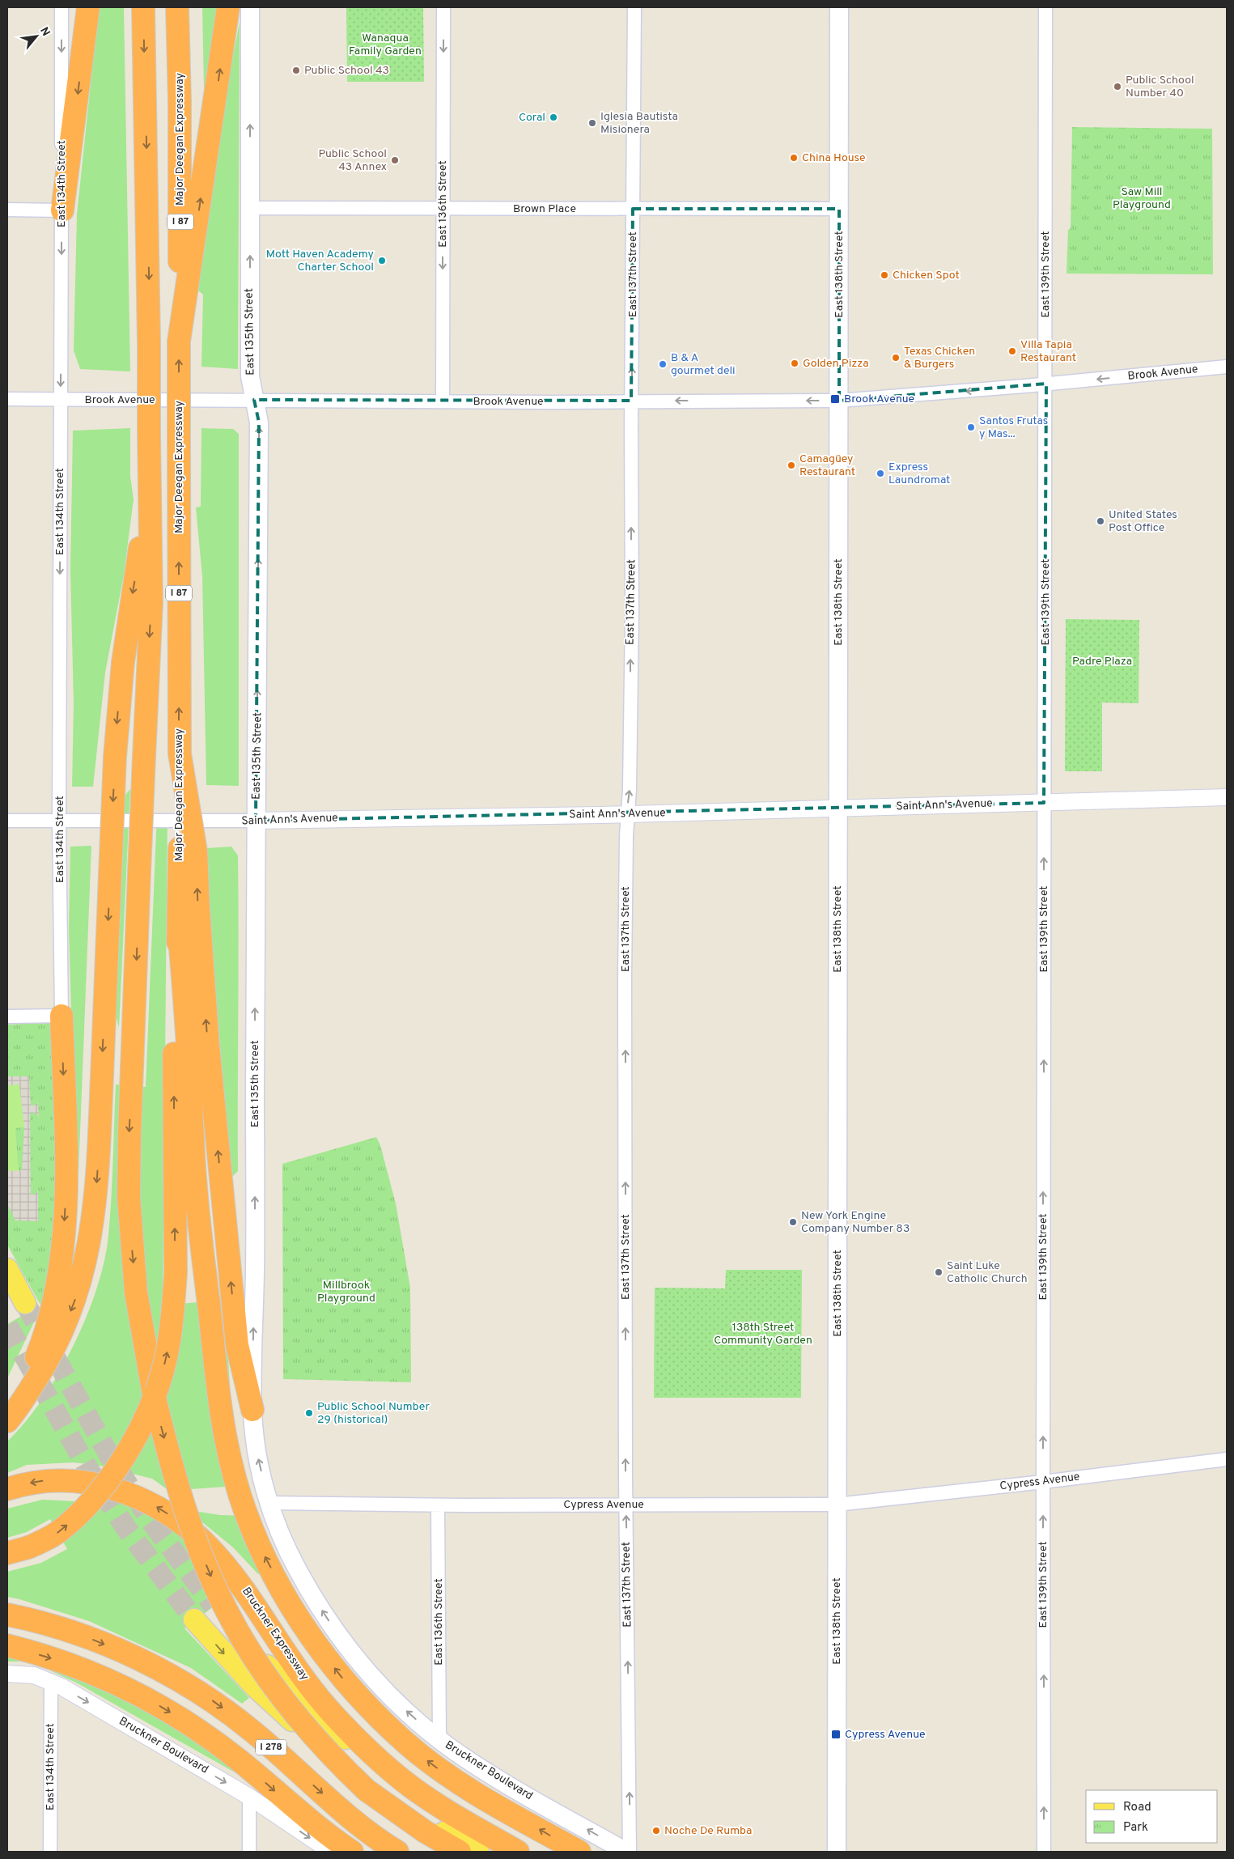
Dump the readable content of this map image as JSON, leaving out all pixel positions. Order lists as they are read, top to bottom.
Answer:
{
  "streets": {
    "highway": [
      "Major Deegan Expressway",
      "I 87",
      "Bruckner Expressway",
      "I 278"
    ],
    "main road": ["East 138th Street", "East 135th Street", "Bruckner Boulevard"],
    "street": [
      "East 134th Street",
      "East 136th Street",
      "Brown Place",
      "East 137th Street",
      "East 139th Street",
      "Brook Avenue",
      "Saint Ann's Avenue",
      "Cypress Avenue"
    ]
  },
  "crossings": [
    ["East 134th Street", "Brook Avenue"],
    ["East 134th Street", "Saint Ann's Avenue"],
    ["East 134th Street", "Bruckner Boulevard"],
    ["East 136th Street", "Brown Place"],
    ["East 136th Street", "Brook Avenue"],
    ["East 136th Street", "Cypress Avenue"],
    ["East 136th Street", "Bruckner Boulevard"],
    ["Brown Place", "East 137th Street"],
    ["Brown Place", "East 138th Street"],
    ["Brown Place", "East 135th Street"],
    ["East 137th Street", "Brook Avenue"],
    ["East 137th Street", "Saint Ann's Avenue"],
    ["East 137th Street", "Cypress Avenue"],
    ["East 138th Street", "Brook Avenue"],
    ["East 138th Street", "Saint Ann's Avenue"],
    ["East 138th Street", "Cypress Avenue"],
    ["East 139th Street", "Brook Avenue"],
    ["East 139th Street", "Saint Ann's Avenue"],
    ["East 139th Street", "Cypress Avenue"],
    ["East 135th Street", "Brook Avenue"],
    ["East 135th Street", "Saint Ann's Avenue"],
    ["East 135th Street", "Cypress Avenue"],
    ["East 135th Street", "Bruckner Boulevard"],
    ["Cypress Avenue", "Bruckner Boulevard"]
  ],
  "one_way": [
    "East 134th Street",
    "East 136th Street",
    "East 137th Street",
    "East 139th Street",
    "East 135th Street",
    "Brook Avenue"
  ],
  "parks": [
    "Wanaqua Family Garden",
    "Saw Mill Playground",
    "Padre Plaza",
    "Millbrook Playground",
    "138th Street Community Garden"
  ],
  "places": {
    "other": [
      "Public School 43",
      "Public School Number 40",
      "Coral",
      "Iglesia Bautista Misionera",
      "China House",
      "Public School 43 Annex",
      "Mott Haven Academy Charter School",
      "Chicken Spot",
      "Villa Tapia Restaurant",
      "Texas Chicken & Burgers",
      "Golden Pizza",
      "B & A gourmet deli",
      "Santos Frutas y Mas...",
      "Camagüey Restaurant",
      "Express Laundromat",
      "United States Post Office",
      "New York Engine Company Number 83",
      "Saint Luke Catholic Church",
      "Public School Number 29 (historical)",
      "Noche De Rumba"
    ],
    "transit": ["Brook Avenue", "Cypress Avenue"]
  },
  "legend": ["Road", "Park"],
  "north": "top right"
}
